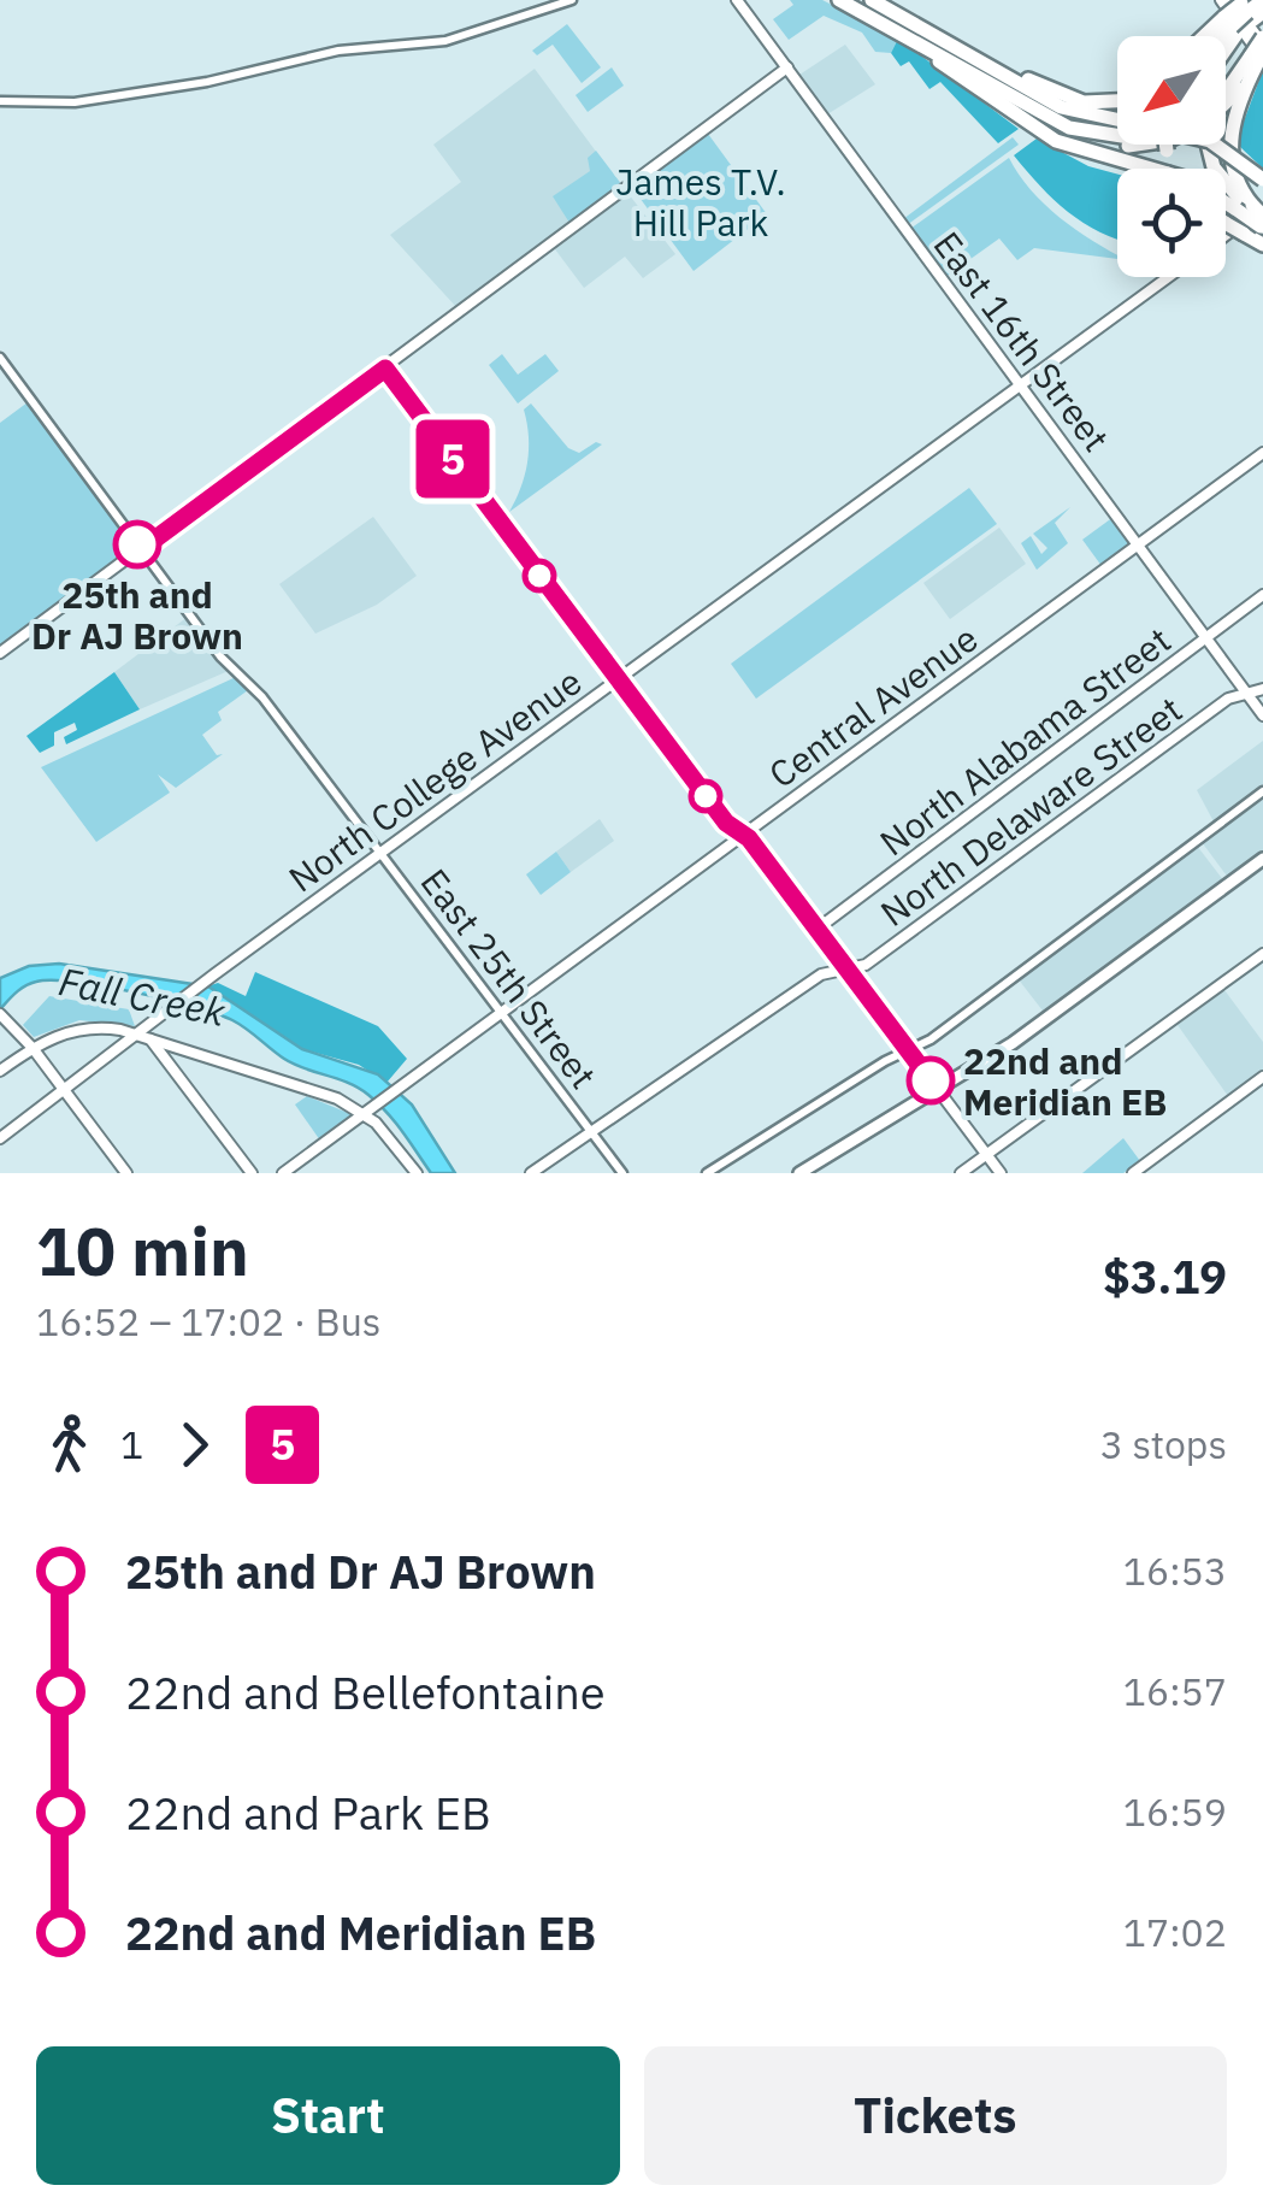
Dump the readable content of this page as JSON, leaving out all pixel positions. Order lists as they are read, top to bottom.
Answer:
{
  "streets": {
    "main road": [
      "East 16th Street",
      "Central Avenue",
      "North Alabama Street",
      "North College Avenue",
      "North Delaware Street"
    ],
    "street": ["East 25th Street"]
  },
  "crossings": [
    ["East 16th Street", "Central Avenue"],
    ["East 16th Street", "North Alabama Street"],
    ["East 16th Street", "North College Avenue"],
    ["East 16th Street", "North Delaware Street"],
    ["Central Avenue", "East 25th Street"],
    ["North College Avenue", "East 25th Street"]
  ],
  "water": ["Fall Creek"],
  "parks": ["James T.V. Hill Park"],
  "places": ["25th and Dr AJ Brown", "22nd and Meridian EB"],
  "lines": ["bus line 5"],
  "north": "bottom left",
  "page": {
    "on_map": "5",
    "heading": ["10 min", "16:52 – 17:02 · Bus", "$3.19"],
    "legs": ["1", "5", "3 stops"],
    "list": [
      {
        "name": "25th and Dr AJ Brown",
        "value": "16:53"
      },
      {
        "name": "22nd and Bellefontaine",
        "value": "16:57"
      },
      {
        "name": "22nd and Park EB",
        "value": "16:59"
      },
      {
        "name": "22nd and Meridian EB",
        "value": "17:02"
      }
    ],
    "buttons": ["Start", "Tickets"]
  }
}
